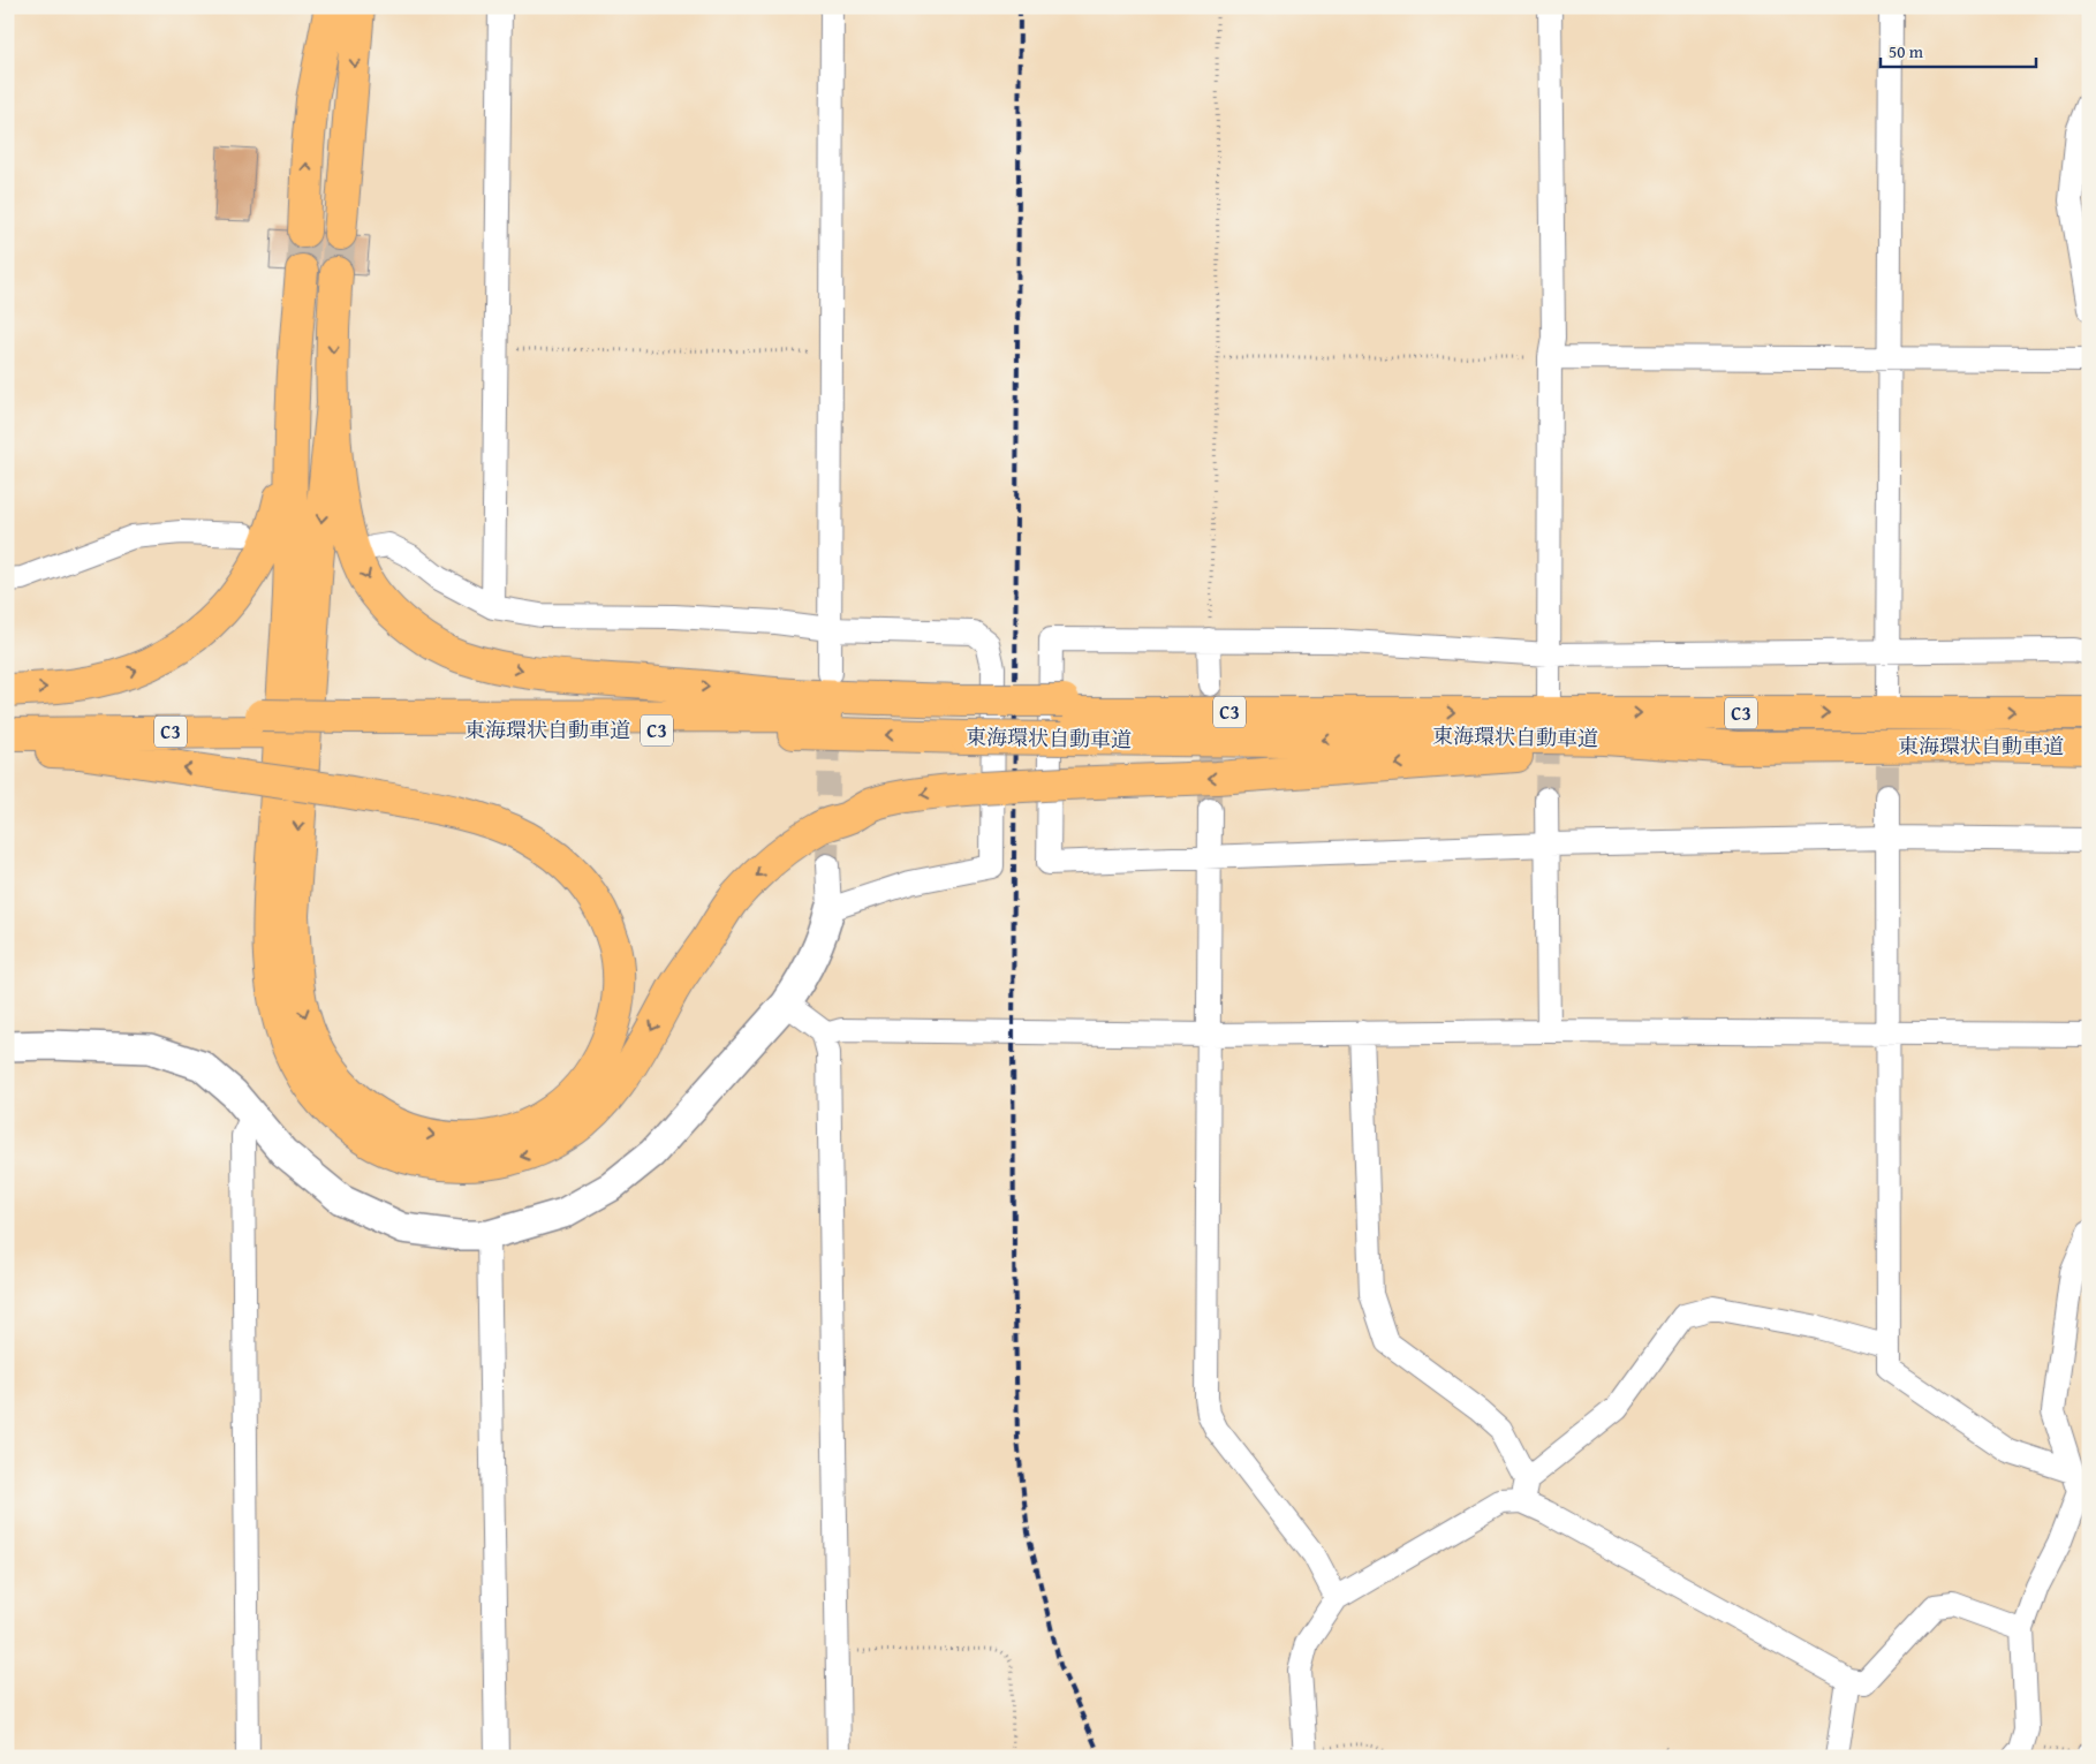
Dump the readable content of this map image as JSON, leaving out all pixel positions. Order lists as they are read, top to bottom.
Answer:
{
  "streets": {
    "highway": ["C3", "東海環状自動車道"]
  },
  "scale_bar": "50 m"
}
